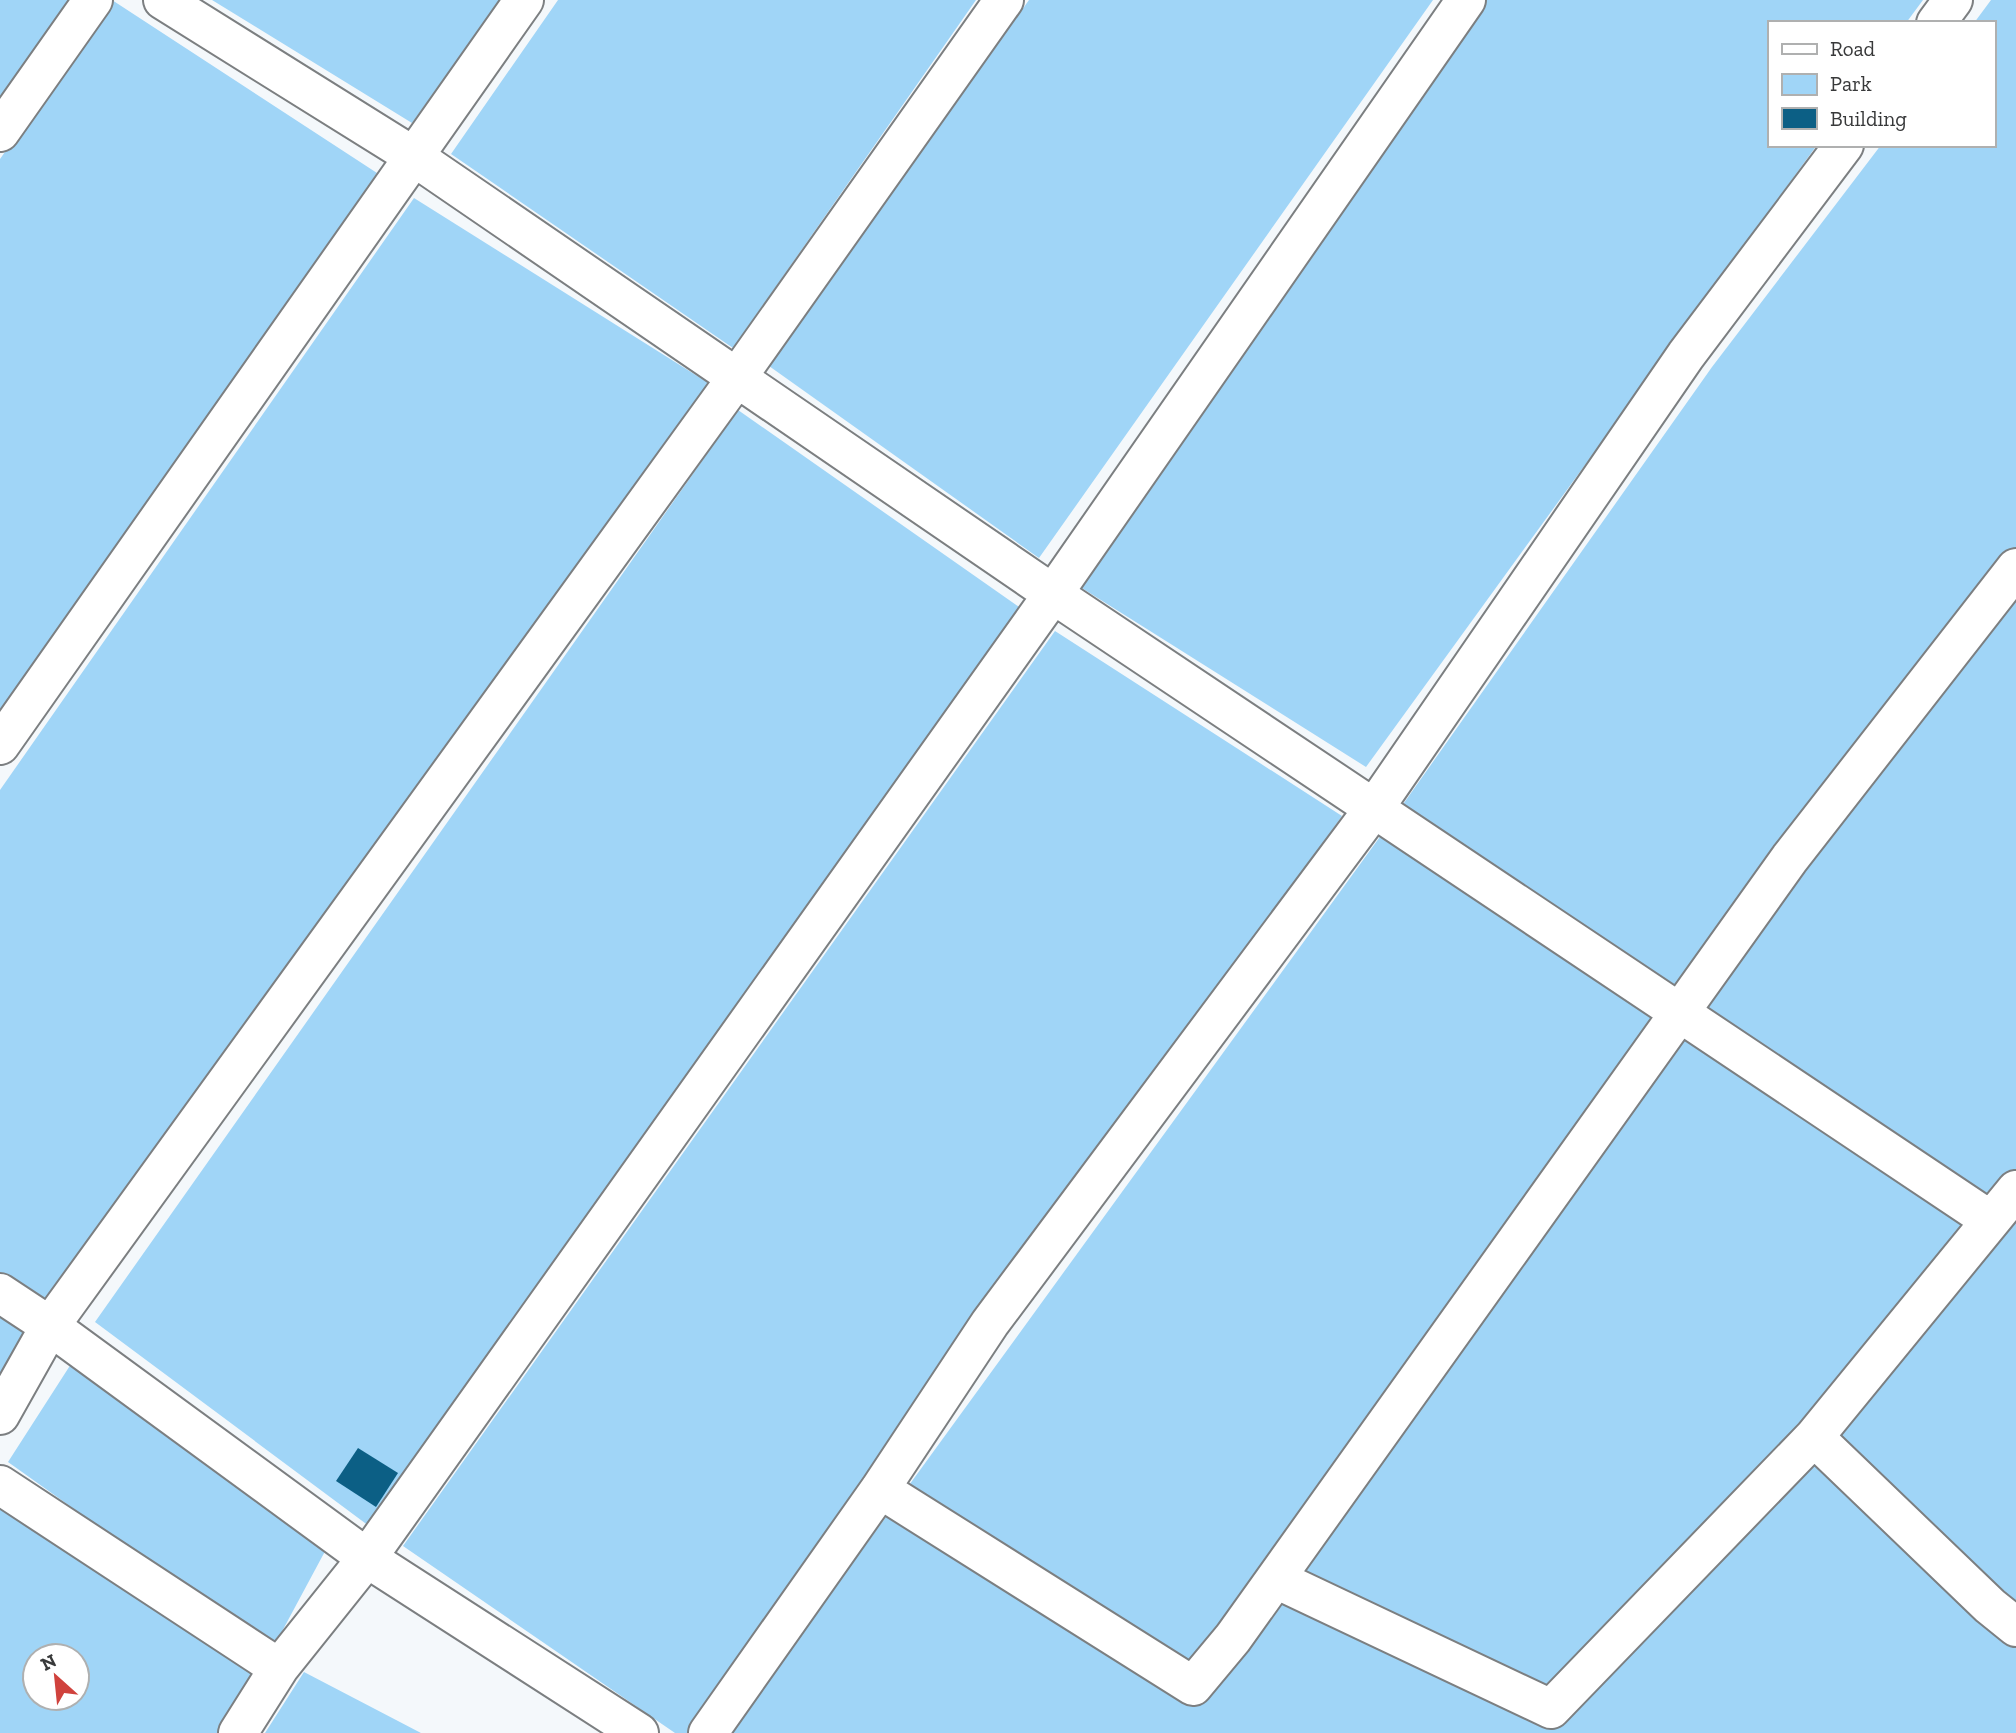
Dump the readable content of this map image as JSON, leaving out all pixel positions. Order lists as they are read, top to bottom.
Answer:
{
  "legend": ["Road", "Park", "Building"],
  "north": "top left"
}
